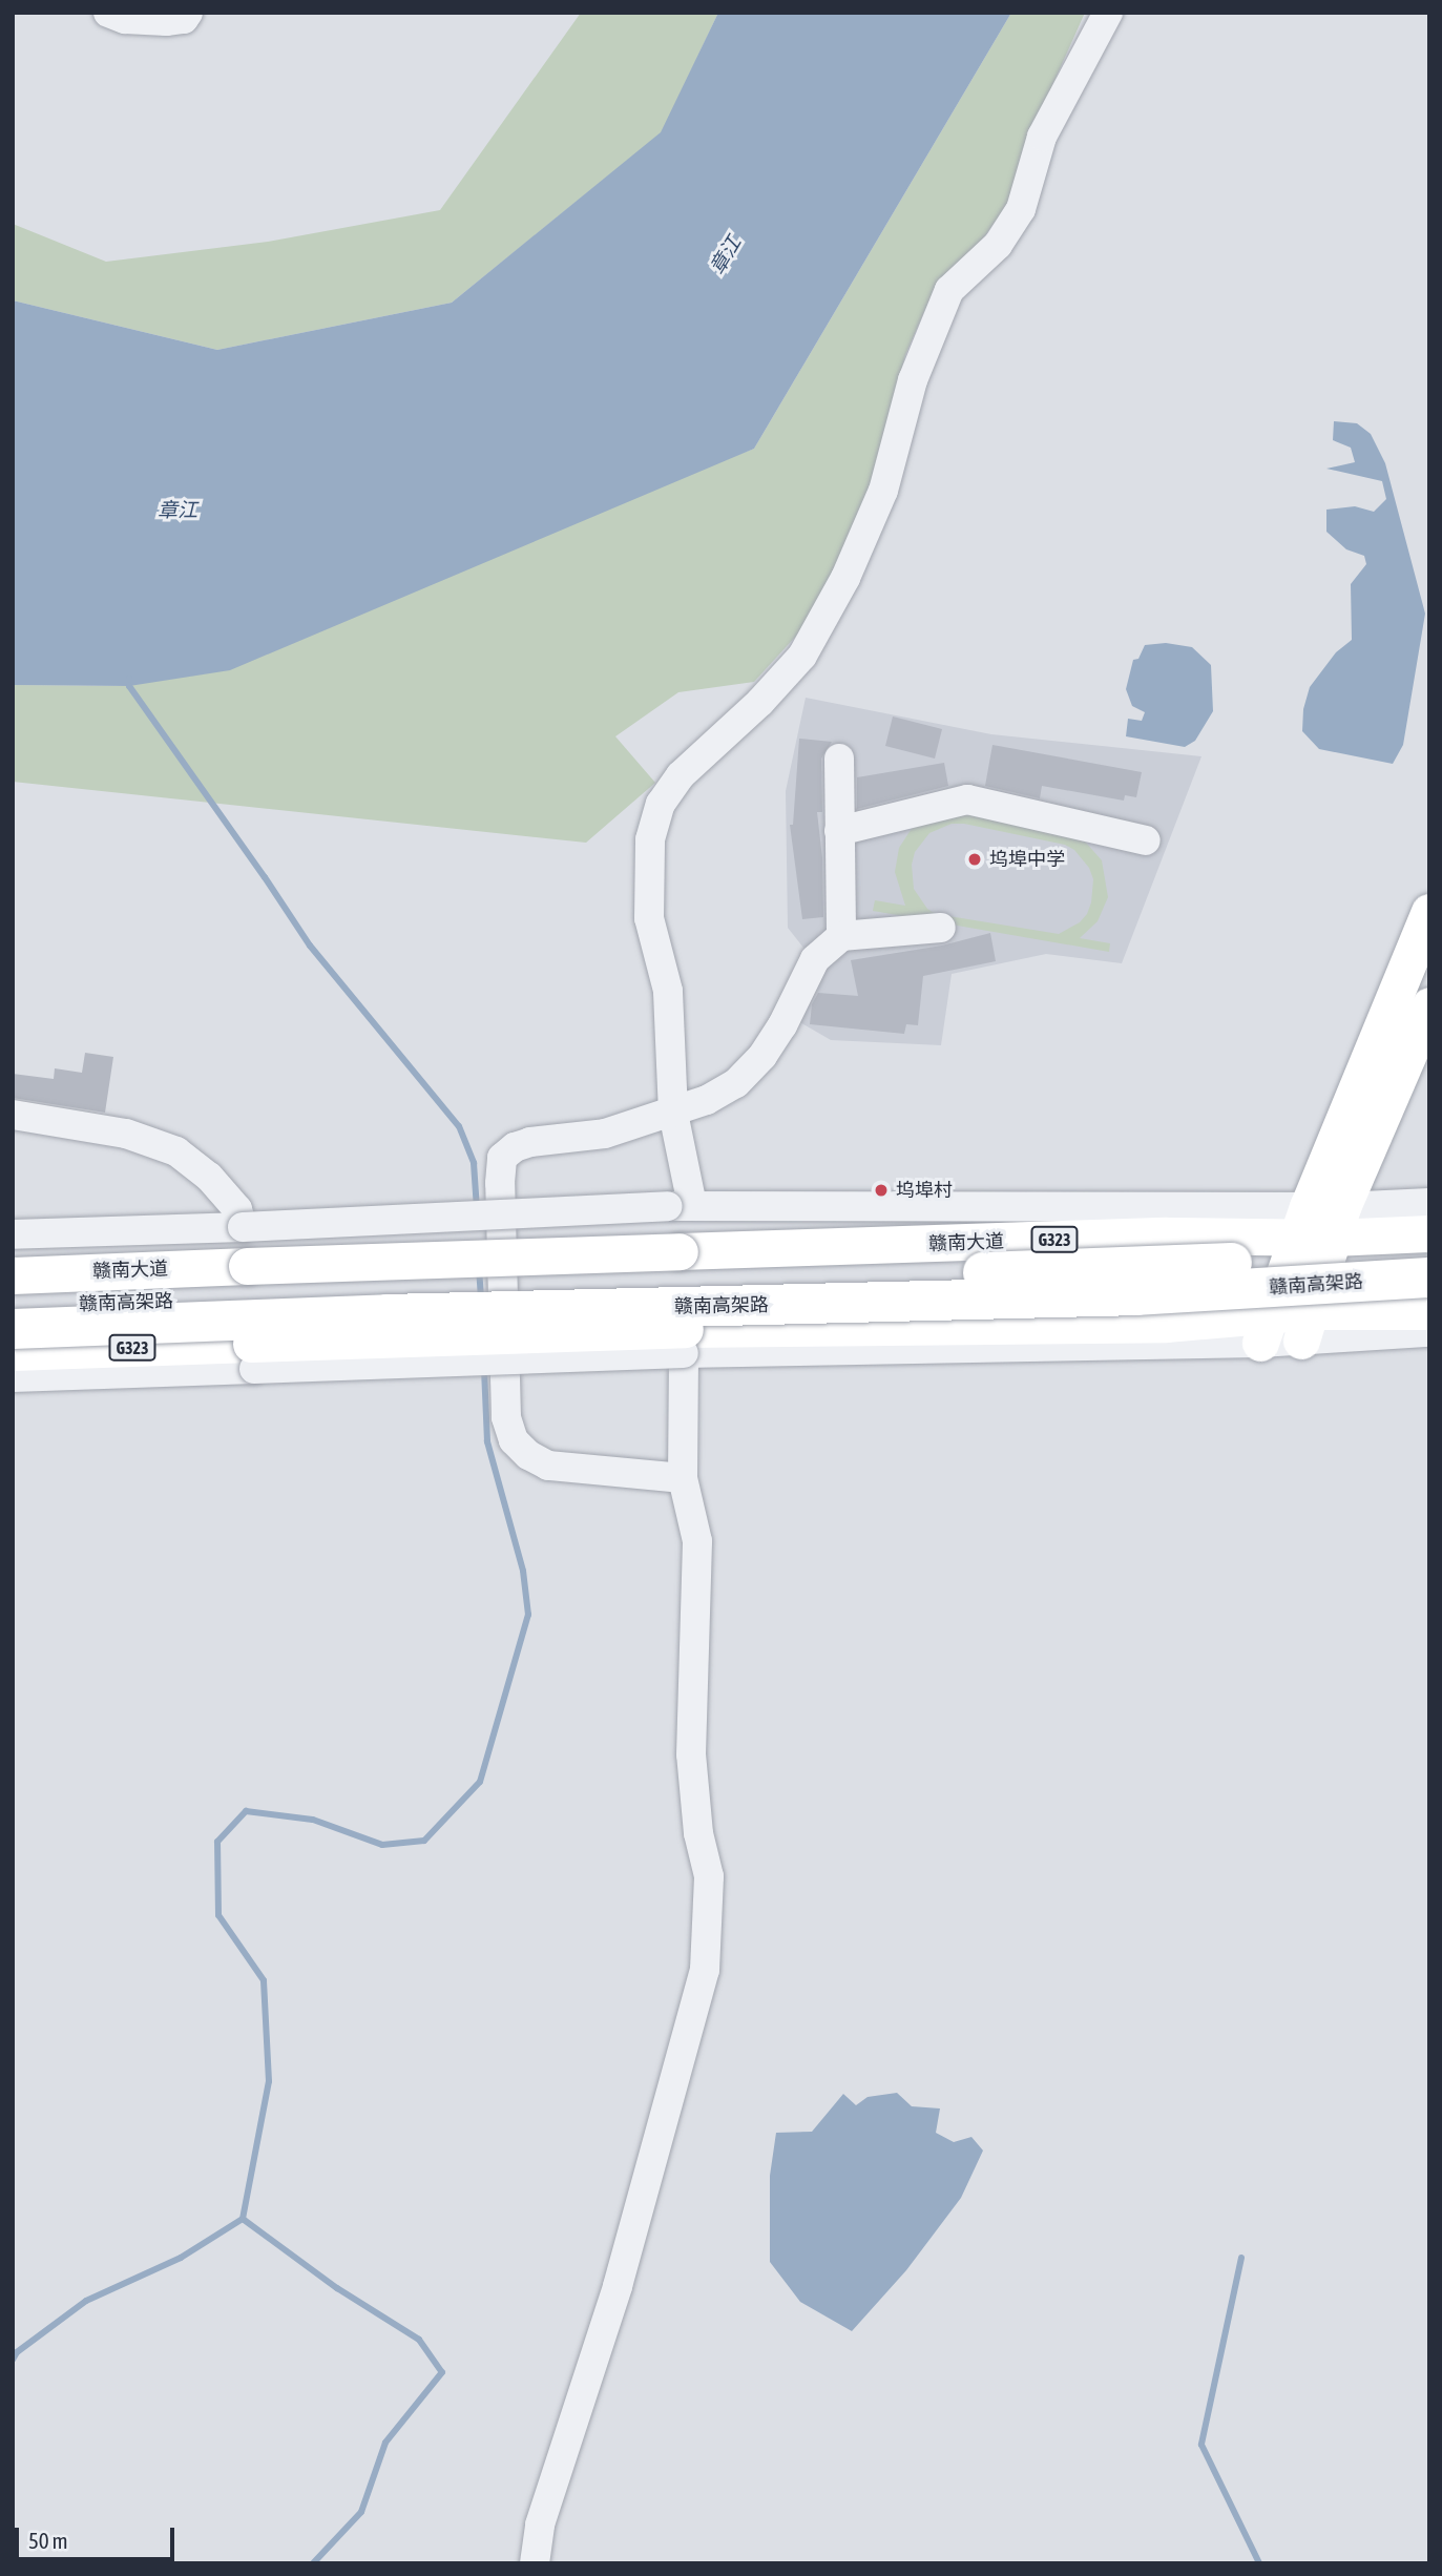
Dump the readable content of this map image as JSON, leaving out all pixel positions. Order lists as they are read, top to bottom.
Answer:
{
  "streets": {
    "highway": ["赣南高架路"],
    "main road": ["G323", "赣南大道"]
  },
  "water": ["章江"],
  "places": ["坞埠中学", "坞埠村"],
  "scale_bar": "50 m"
}
